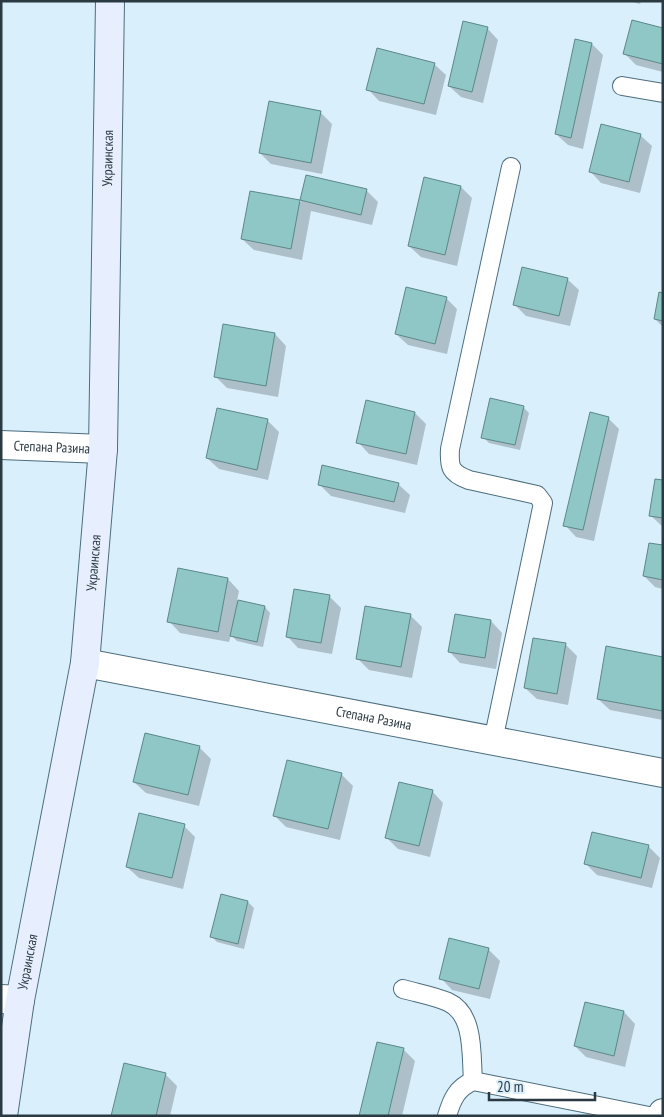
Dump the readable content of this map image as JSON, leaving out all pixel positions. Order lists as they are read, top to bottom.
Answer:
{
  "streets": {
    "street": ["Украинская", "Степана Разина"]
  },
  "crossings": [
    ["Украинская", "Степана Разина"]
  ],
  "scale_bar": "20 m"
}
